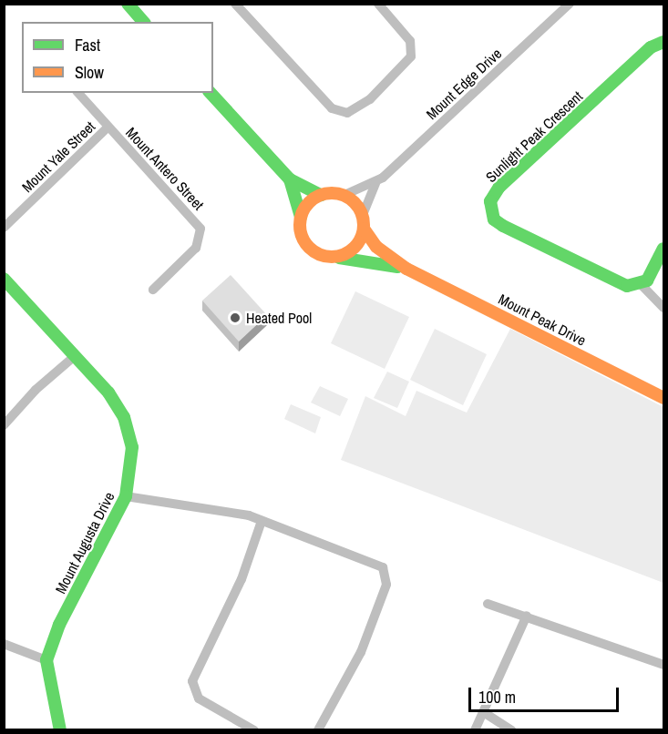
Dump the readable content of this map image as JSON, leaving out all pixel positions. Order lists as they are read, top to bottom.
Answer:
{
  "streets": {
    "street": [
      "Mount Edge Drive",
      "Sunlight Peak Crescent",
      "Mount Yale Street",
      "Mount Antero Street",
      "Mount Peak Drive",
      "Mount Augusta Drive"
    ]
  },
  "crossings": [
    ["Mount Edge Drive", "Mount Peak Drive"],
    ["Mount Yale Street", "Mount Antero Street"]
  ],
  "places": ["Heated Pool"],
  "legend": ["Fast", "Slow"],
  "scale_bar": "100 m"
}
